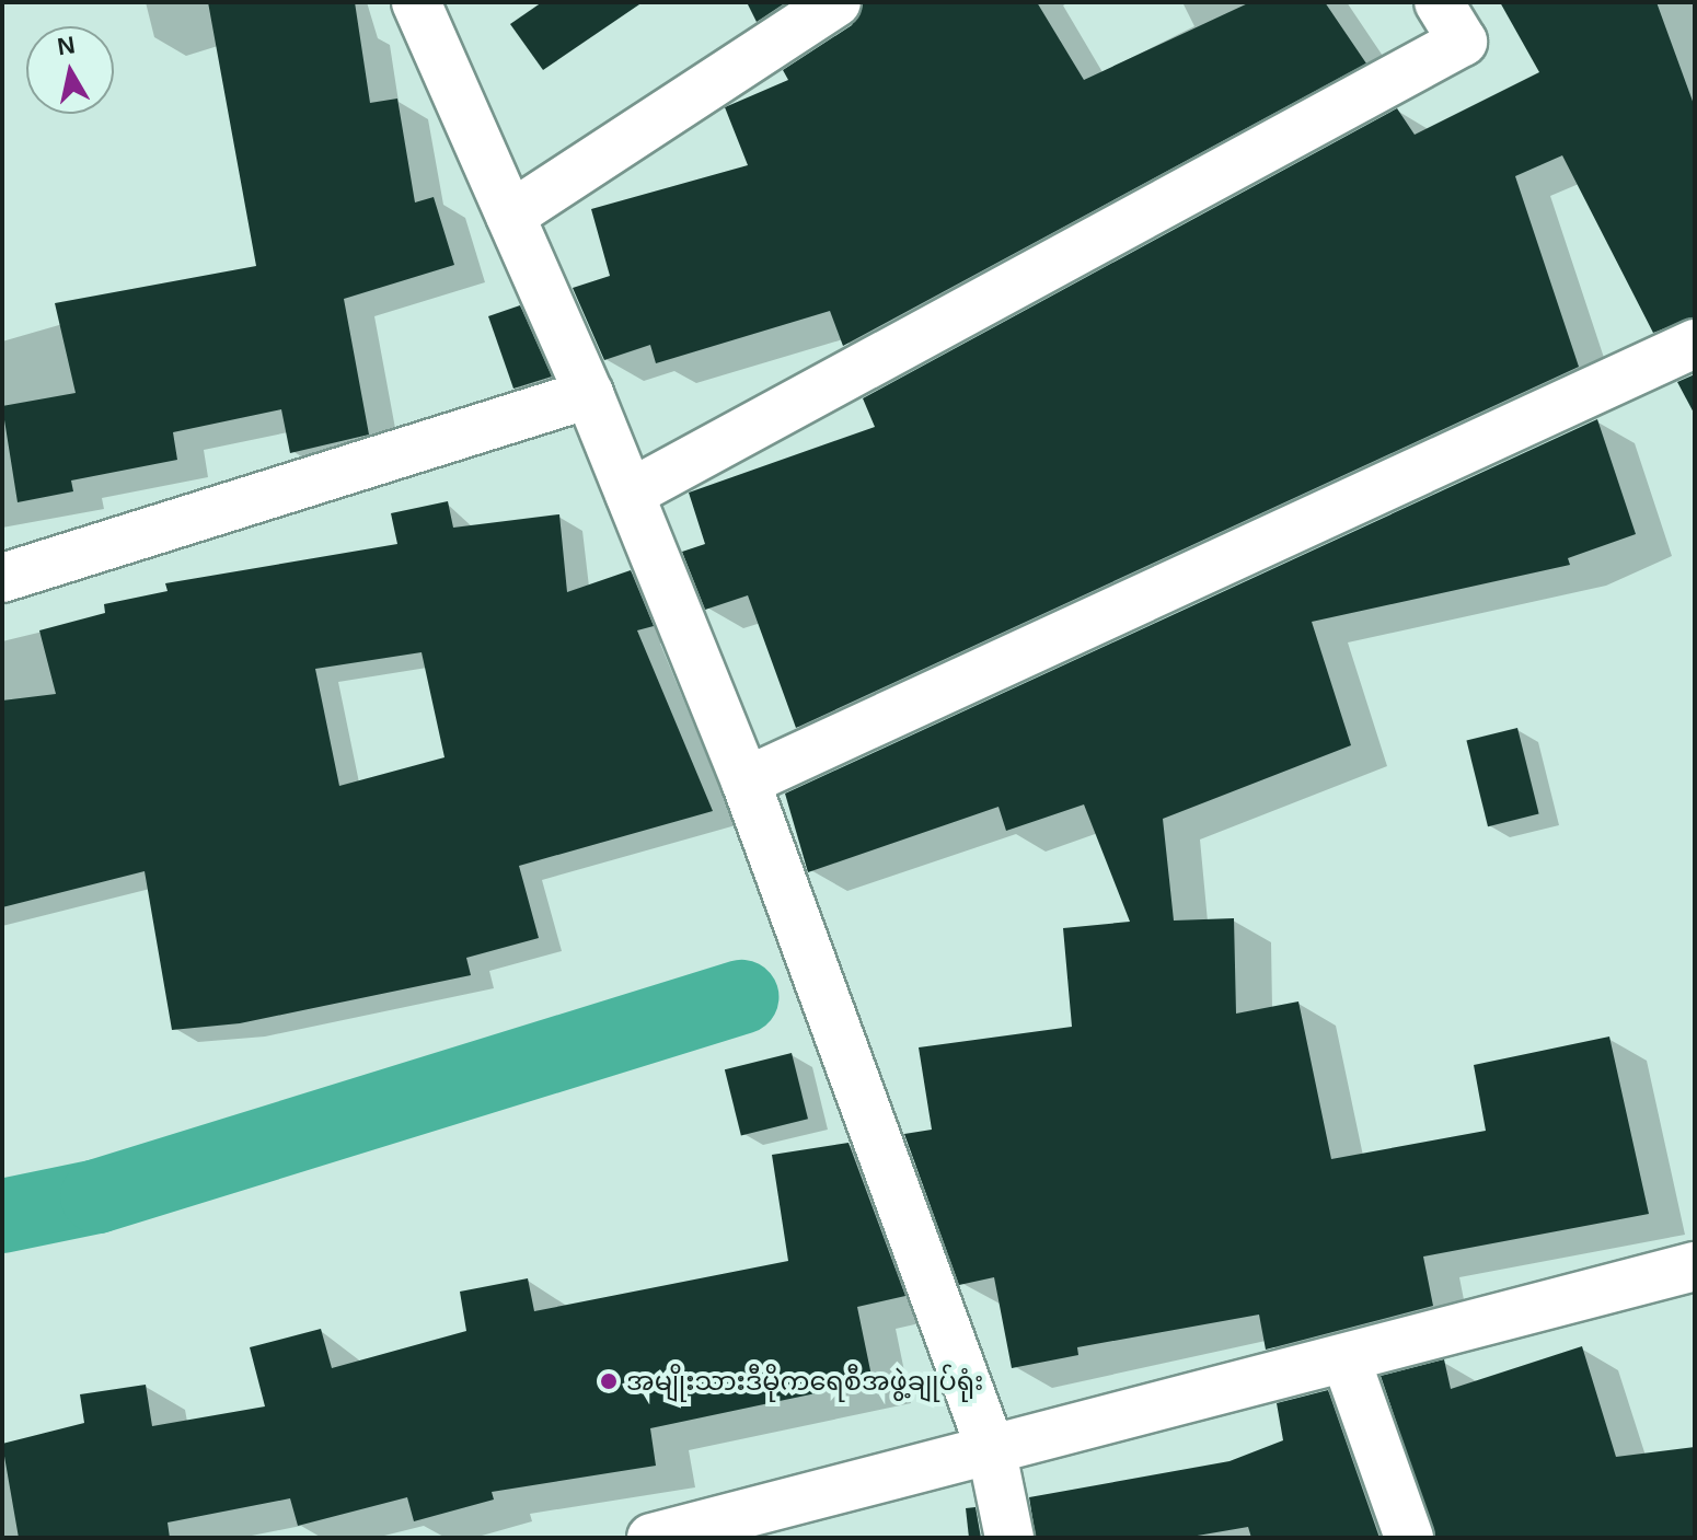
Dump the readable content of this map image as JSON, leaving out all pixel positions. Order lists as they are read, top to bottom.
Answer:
{
  "places": ["အမျိုးသားဒီမိုကရေစီအဖွဲ့ချုပ်ရုံး"],
  "north": "top"
}
